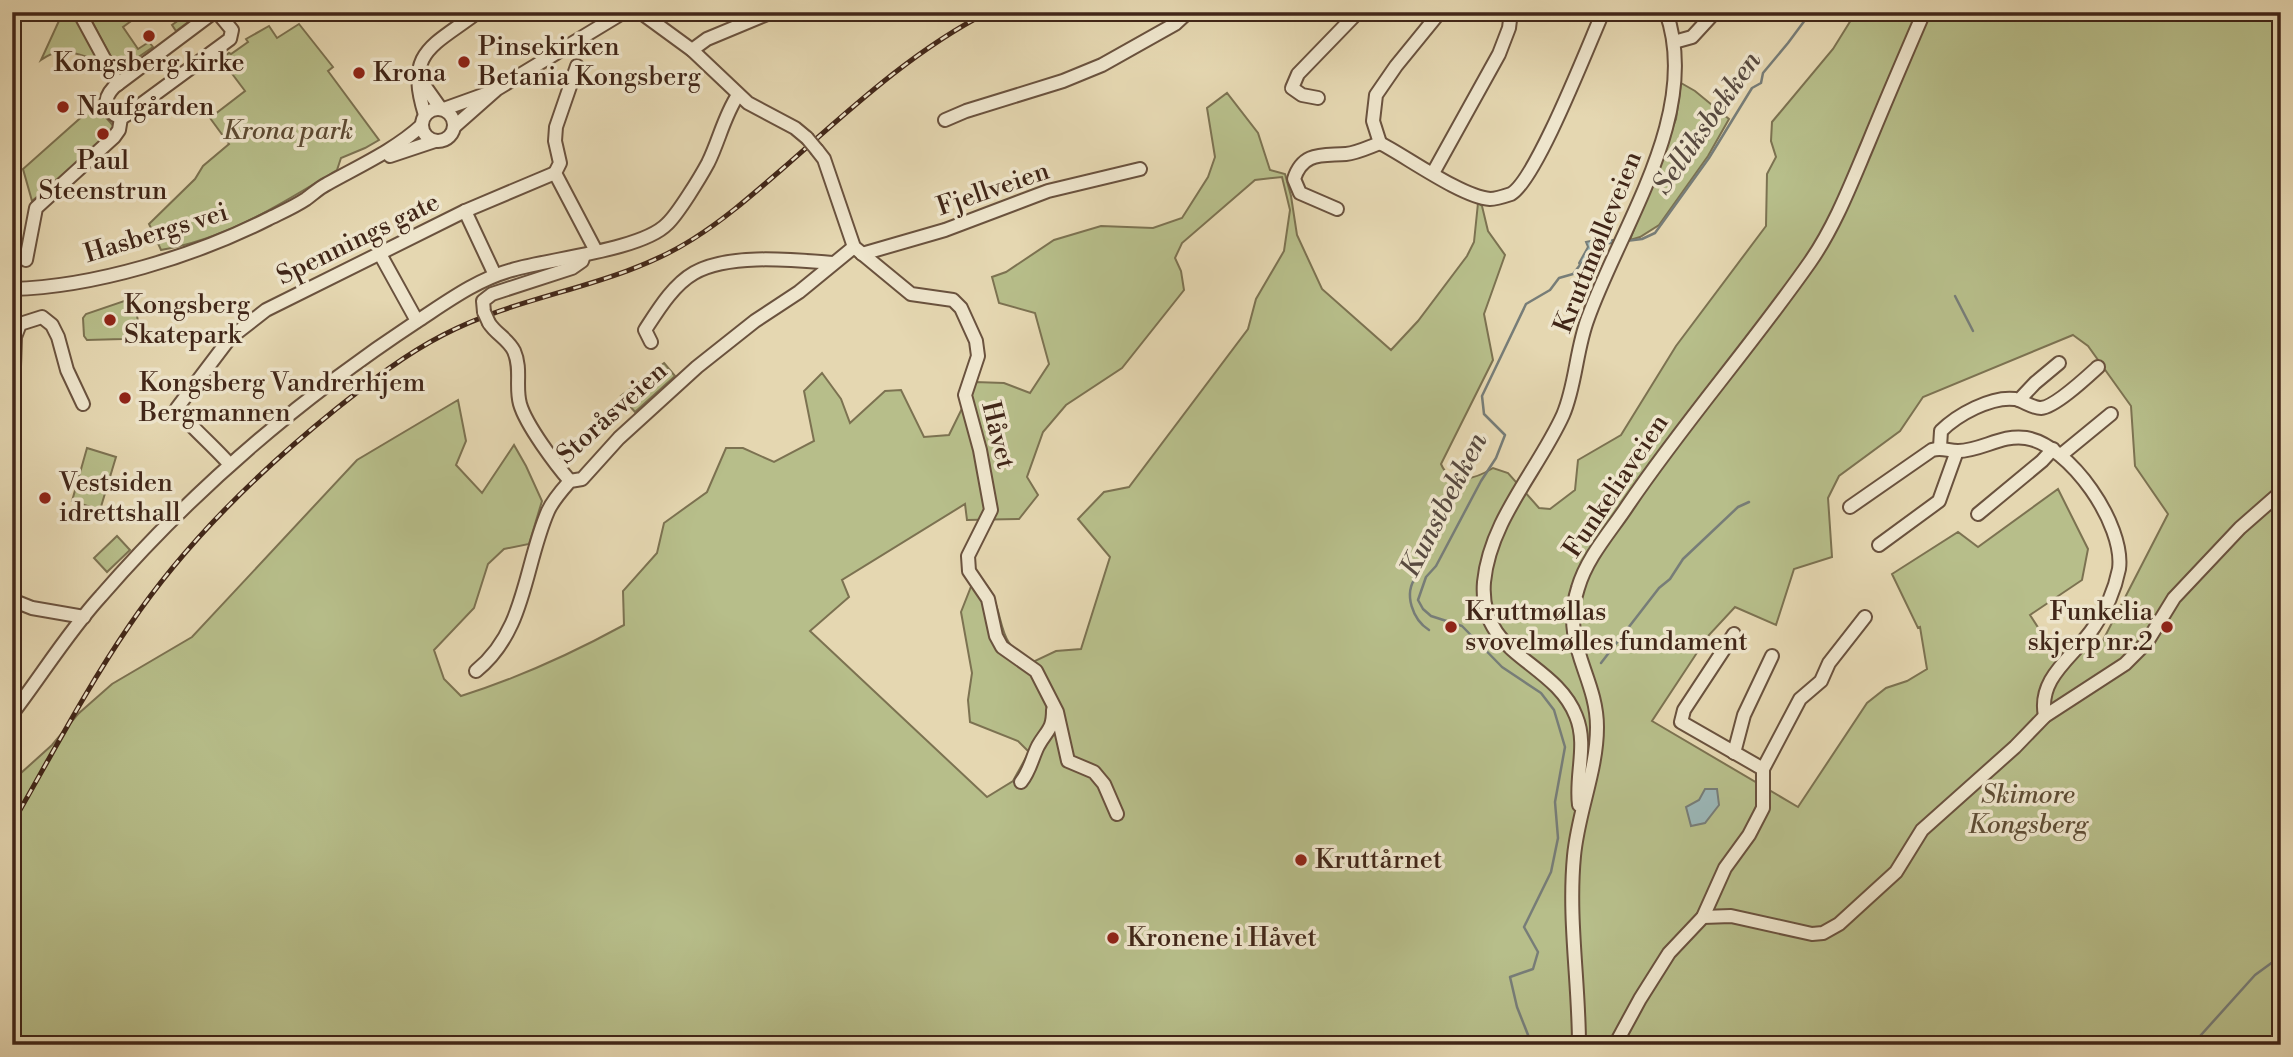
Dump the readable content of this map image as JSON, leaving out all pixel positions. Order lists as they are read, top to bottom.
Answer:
{
  "streets": {
    "street": [
      "Fjellveien",
      "Hasbergs vei",
      "Spennings gate",
      "Kruttmølleveien",
      "Storåsveien",
      "Håvet",
      "Funkeliaveien"
    ]
  },
  "crossings": [
    ["Fjellveien", "Storåsveien"],
    ["Fjellveien", "Håvet"],
    ["Kruttmølleveien", "Funkeliaveien"],
    ["Storåsveien", "Håvet"]
  ],
  "water": ["Selliksbekken", "Kunstbekken"],
  "parks": ["Krona park", "Skimore Kongsberg"],
  "places": [
    "Kongsberg kirke",
    "Pinsekirken Betania Kongsberg",
    "Krona",
    "Naufgården",
    "Paul Steenstrun",
    "Kongsberg Skatepark",
    "Kongsberg Vandrerhjem Bergmannen",
    "Vestsiden idrettshall",
    "Kruttmøllas svovelmølles fundament",
    "Funkelia skjerp nr.2",
    "Kruttårnet",
    "Kronene i Håvet"
  ]
}
